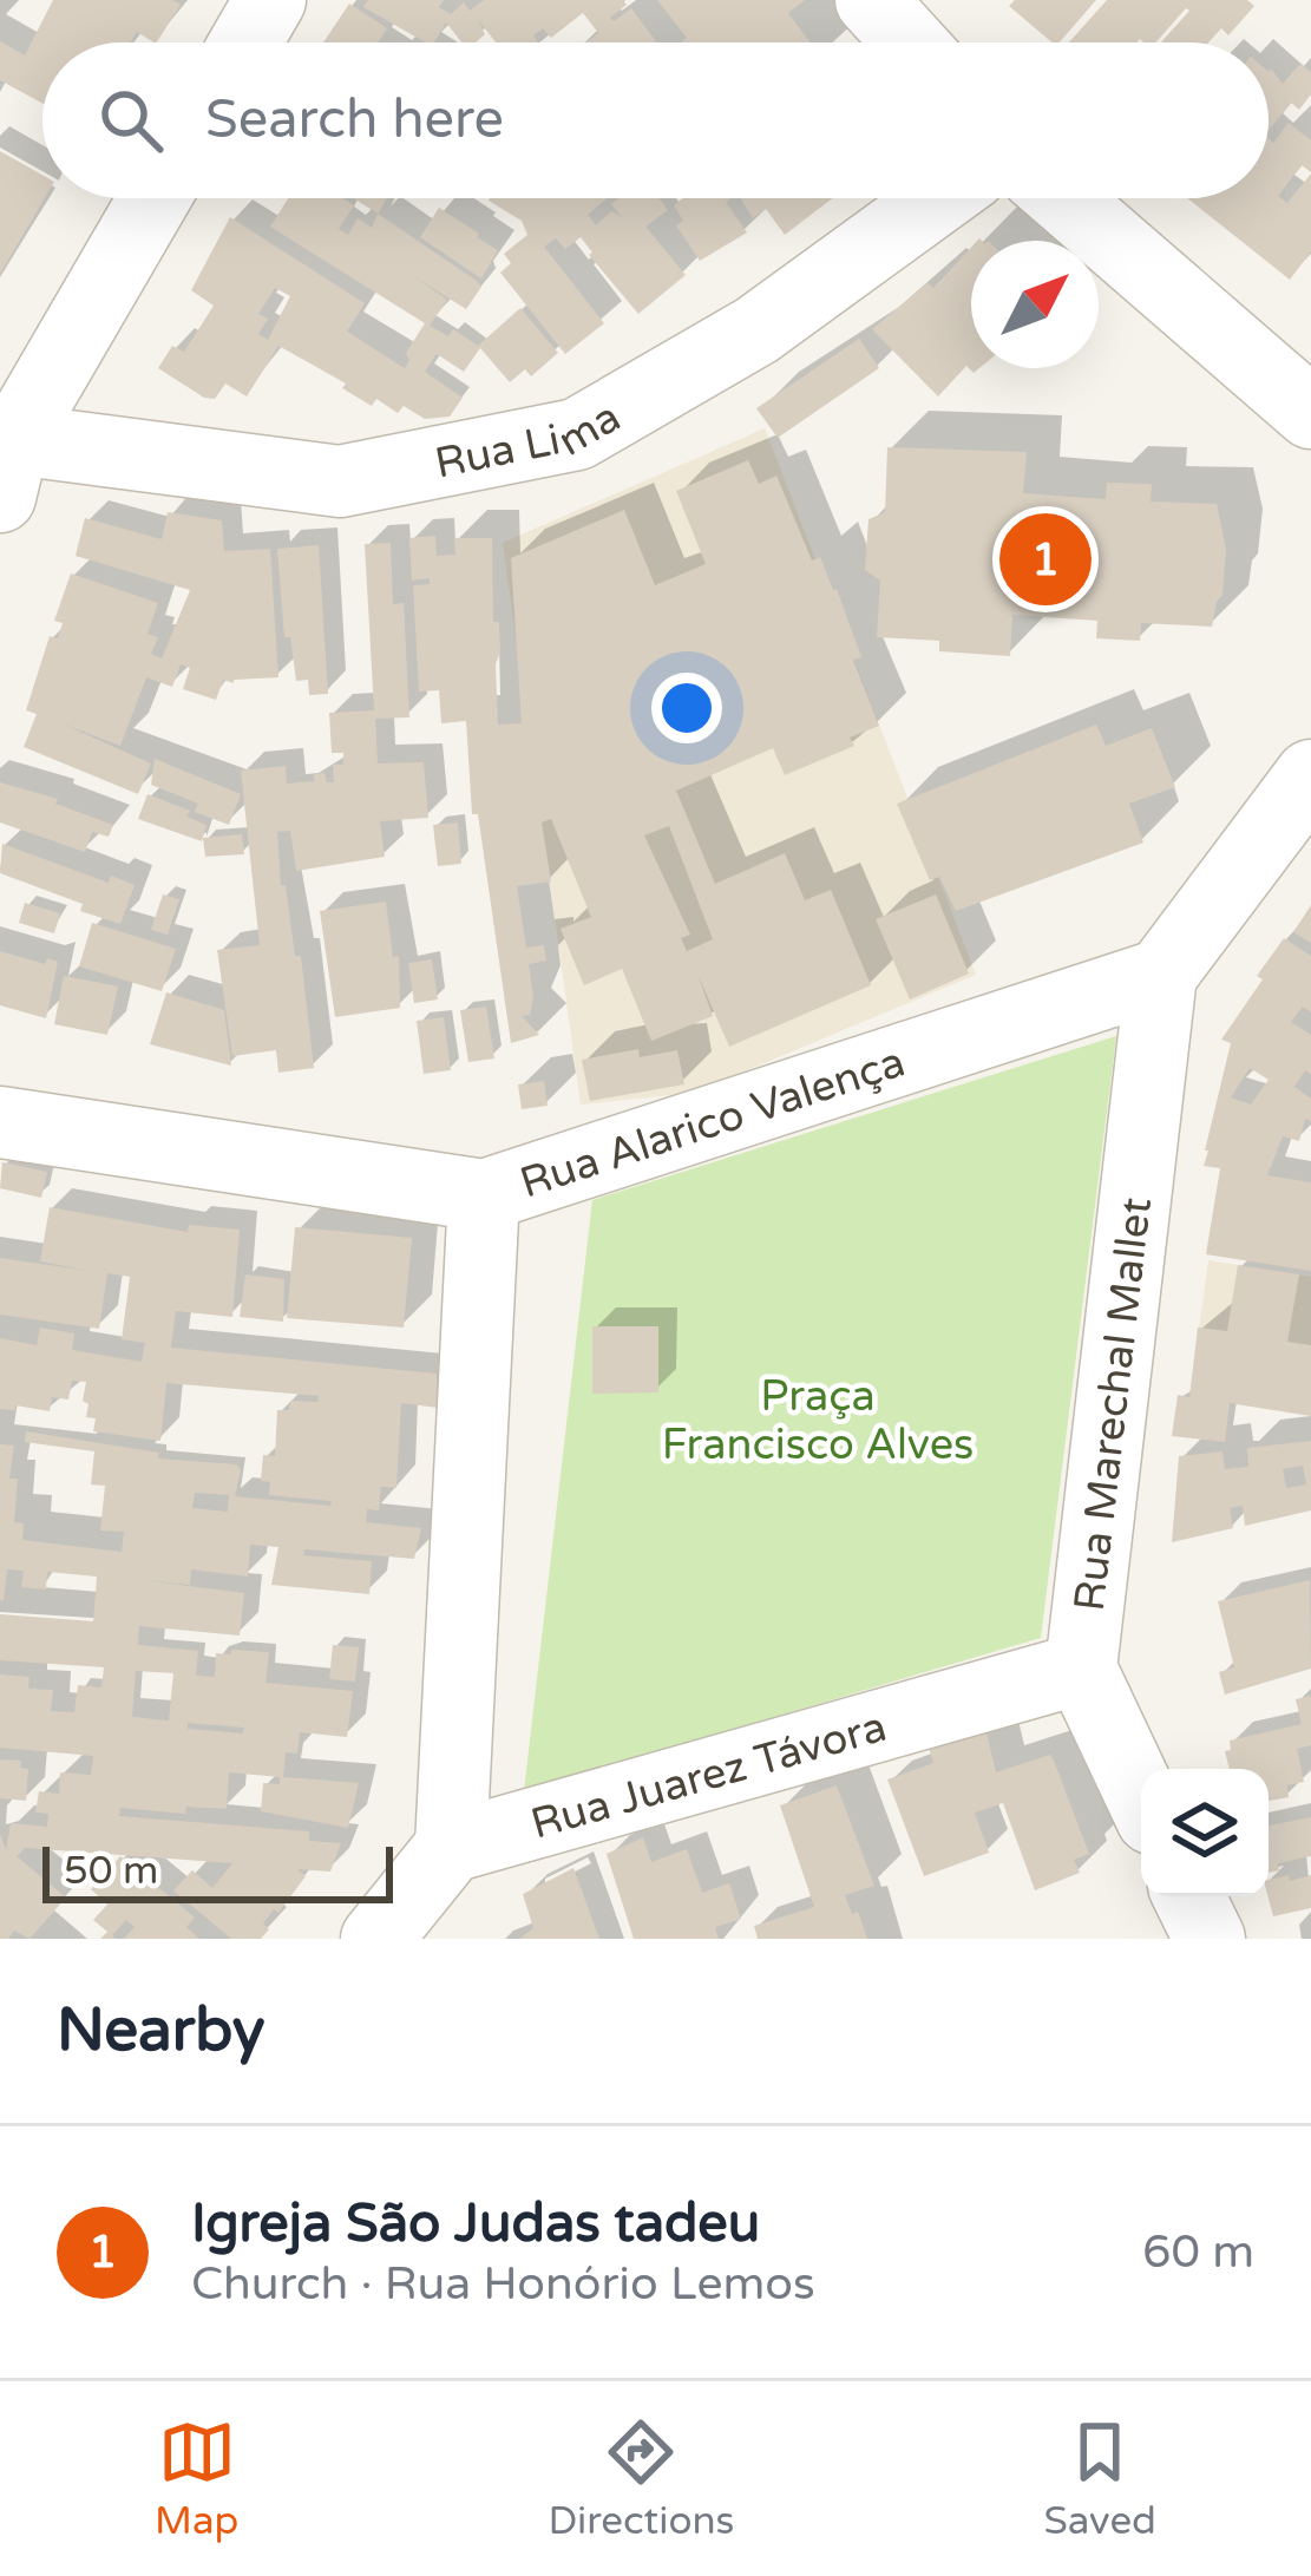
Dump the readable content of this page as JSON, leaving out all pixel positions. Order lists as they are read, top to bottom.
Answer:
{
  "streets": {
    "street": [
      "Rua Lima",
      "Rua Alarico Valença",
      "Rua Marechal Mallet",
      "Rua Juarez Távora"
    ]
  },
  "crossings": [
    ["Rua Alarico Valença", "Rua Marechal Mallet"],
    ["Rua Marechal Mallet", "Rua Juarez Távora"]
  ],
  "parks": ["Praça Francisco Alves"],
  "scale_bar": "50 m",
  "north": "top right",
  "page": {
    "search": "Search here",
    "pins": "1",
    "scale": "50 m",
    "heading": "Nearby",
    "list": [
      {
        "mark": "1",
        "name": "Igreja São Judas tadeu",
        "note": "Church · Rua Honório Lemos",
        "value": "60 m"
      }
    ],
    "nav": ["Map", "Directions", "Saved"]
  }
}
